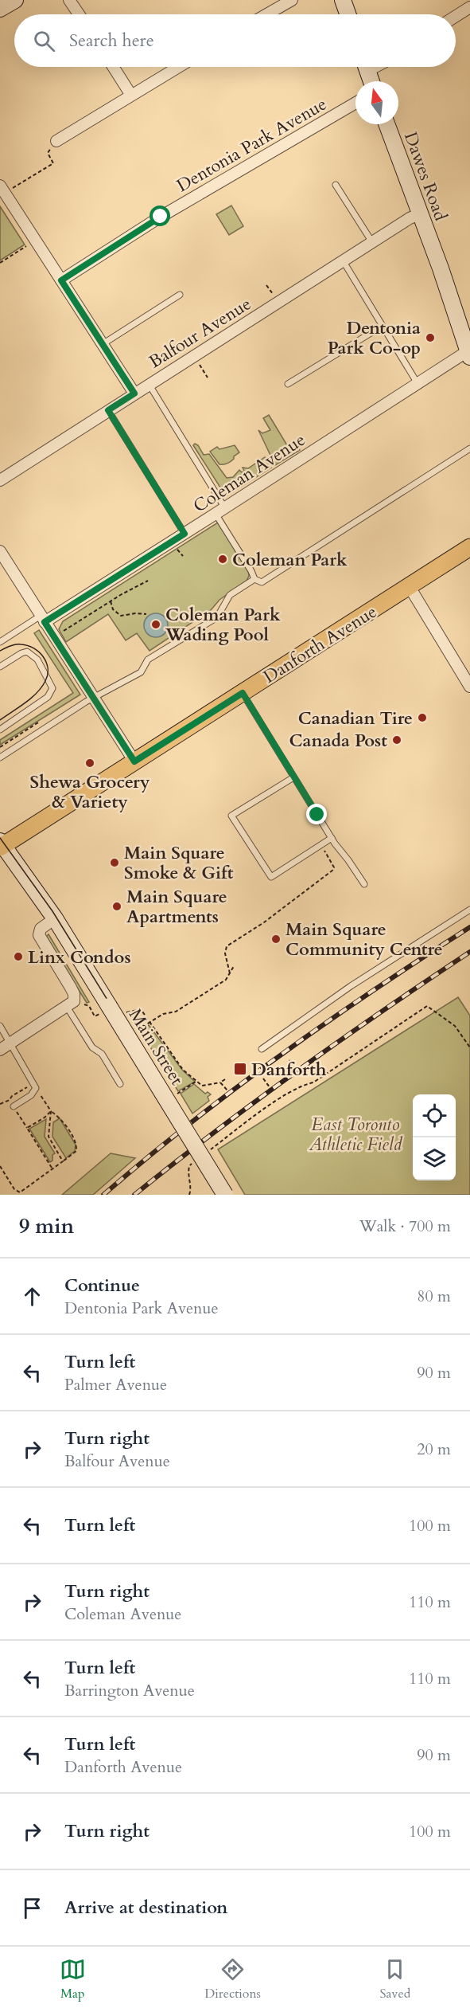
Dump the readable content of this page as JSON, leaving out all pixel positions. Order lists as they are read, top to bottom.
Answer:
{
  "streets": {
    "main road": ["Danforth Avenue"],
    "street": [
      "Dentonia Park Avenue",
      "Dawes Road",
      "Balfour Avenue",
      "Coleman Avenue",
      "Main Street"
    ]
  },
  "crossings": [
    ["Dawes Road", "Balfour Avenue"],
    ["Dawes Road", "Coleman Avenue"],
    ["Danforth Avenue", "Main Street"]
  ],
  "parks": ["East Toronto Athletic Field"],
  "places": {
    "other": [
      "Dentonia Park Co-op",
      "Coleman Park",
      "Coleman Park Wading Pool",
      "Canadian Tire",
      "Canada Post",
      "Shewa Grocery & Variety",
      "Main Square Smoke & Gift",
      "Main Square Apartments",
      "Main Square Community Centre",
      "Linx Condos"
    ],
    "transit": ["Danforth"]
  },
  "north": "top",
  "page": {
    "search": "Search here",
    "heading": ["9 min", "Walk · 700 m"],
    "list": [
      ["Continue", "Dentonia Park Avenue", "80 m"],
      ["Turn left", "Palmer Avenue", "90 m"],
      ["Turn right", "Balfour Avenue", "20 m"],
      ["Turn left", "100 m"],
      ["Turn right", "Coleman Avenue", "110 m"],
      ["Turn left", "Barrington Avenue", "110 m"],
      ["Turn left", "Danforth Avenue", "90 m"],
      ["Turn right", "100 m"],
      "Arrive at destination"
    ],
    "nav": ["Map", "Directions", "Saved"]
  }
}
